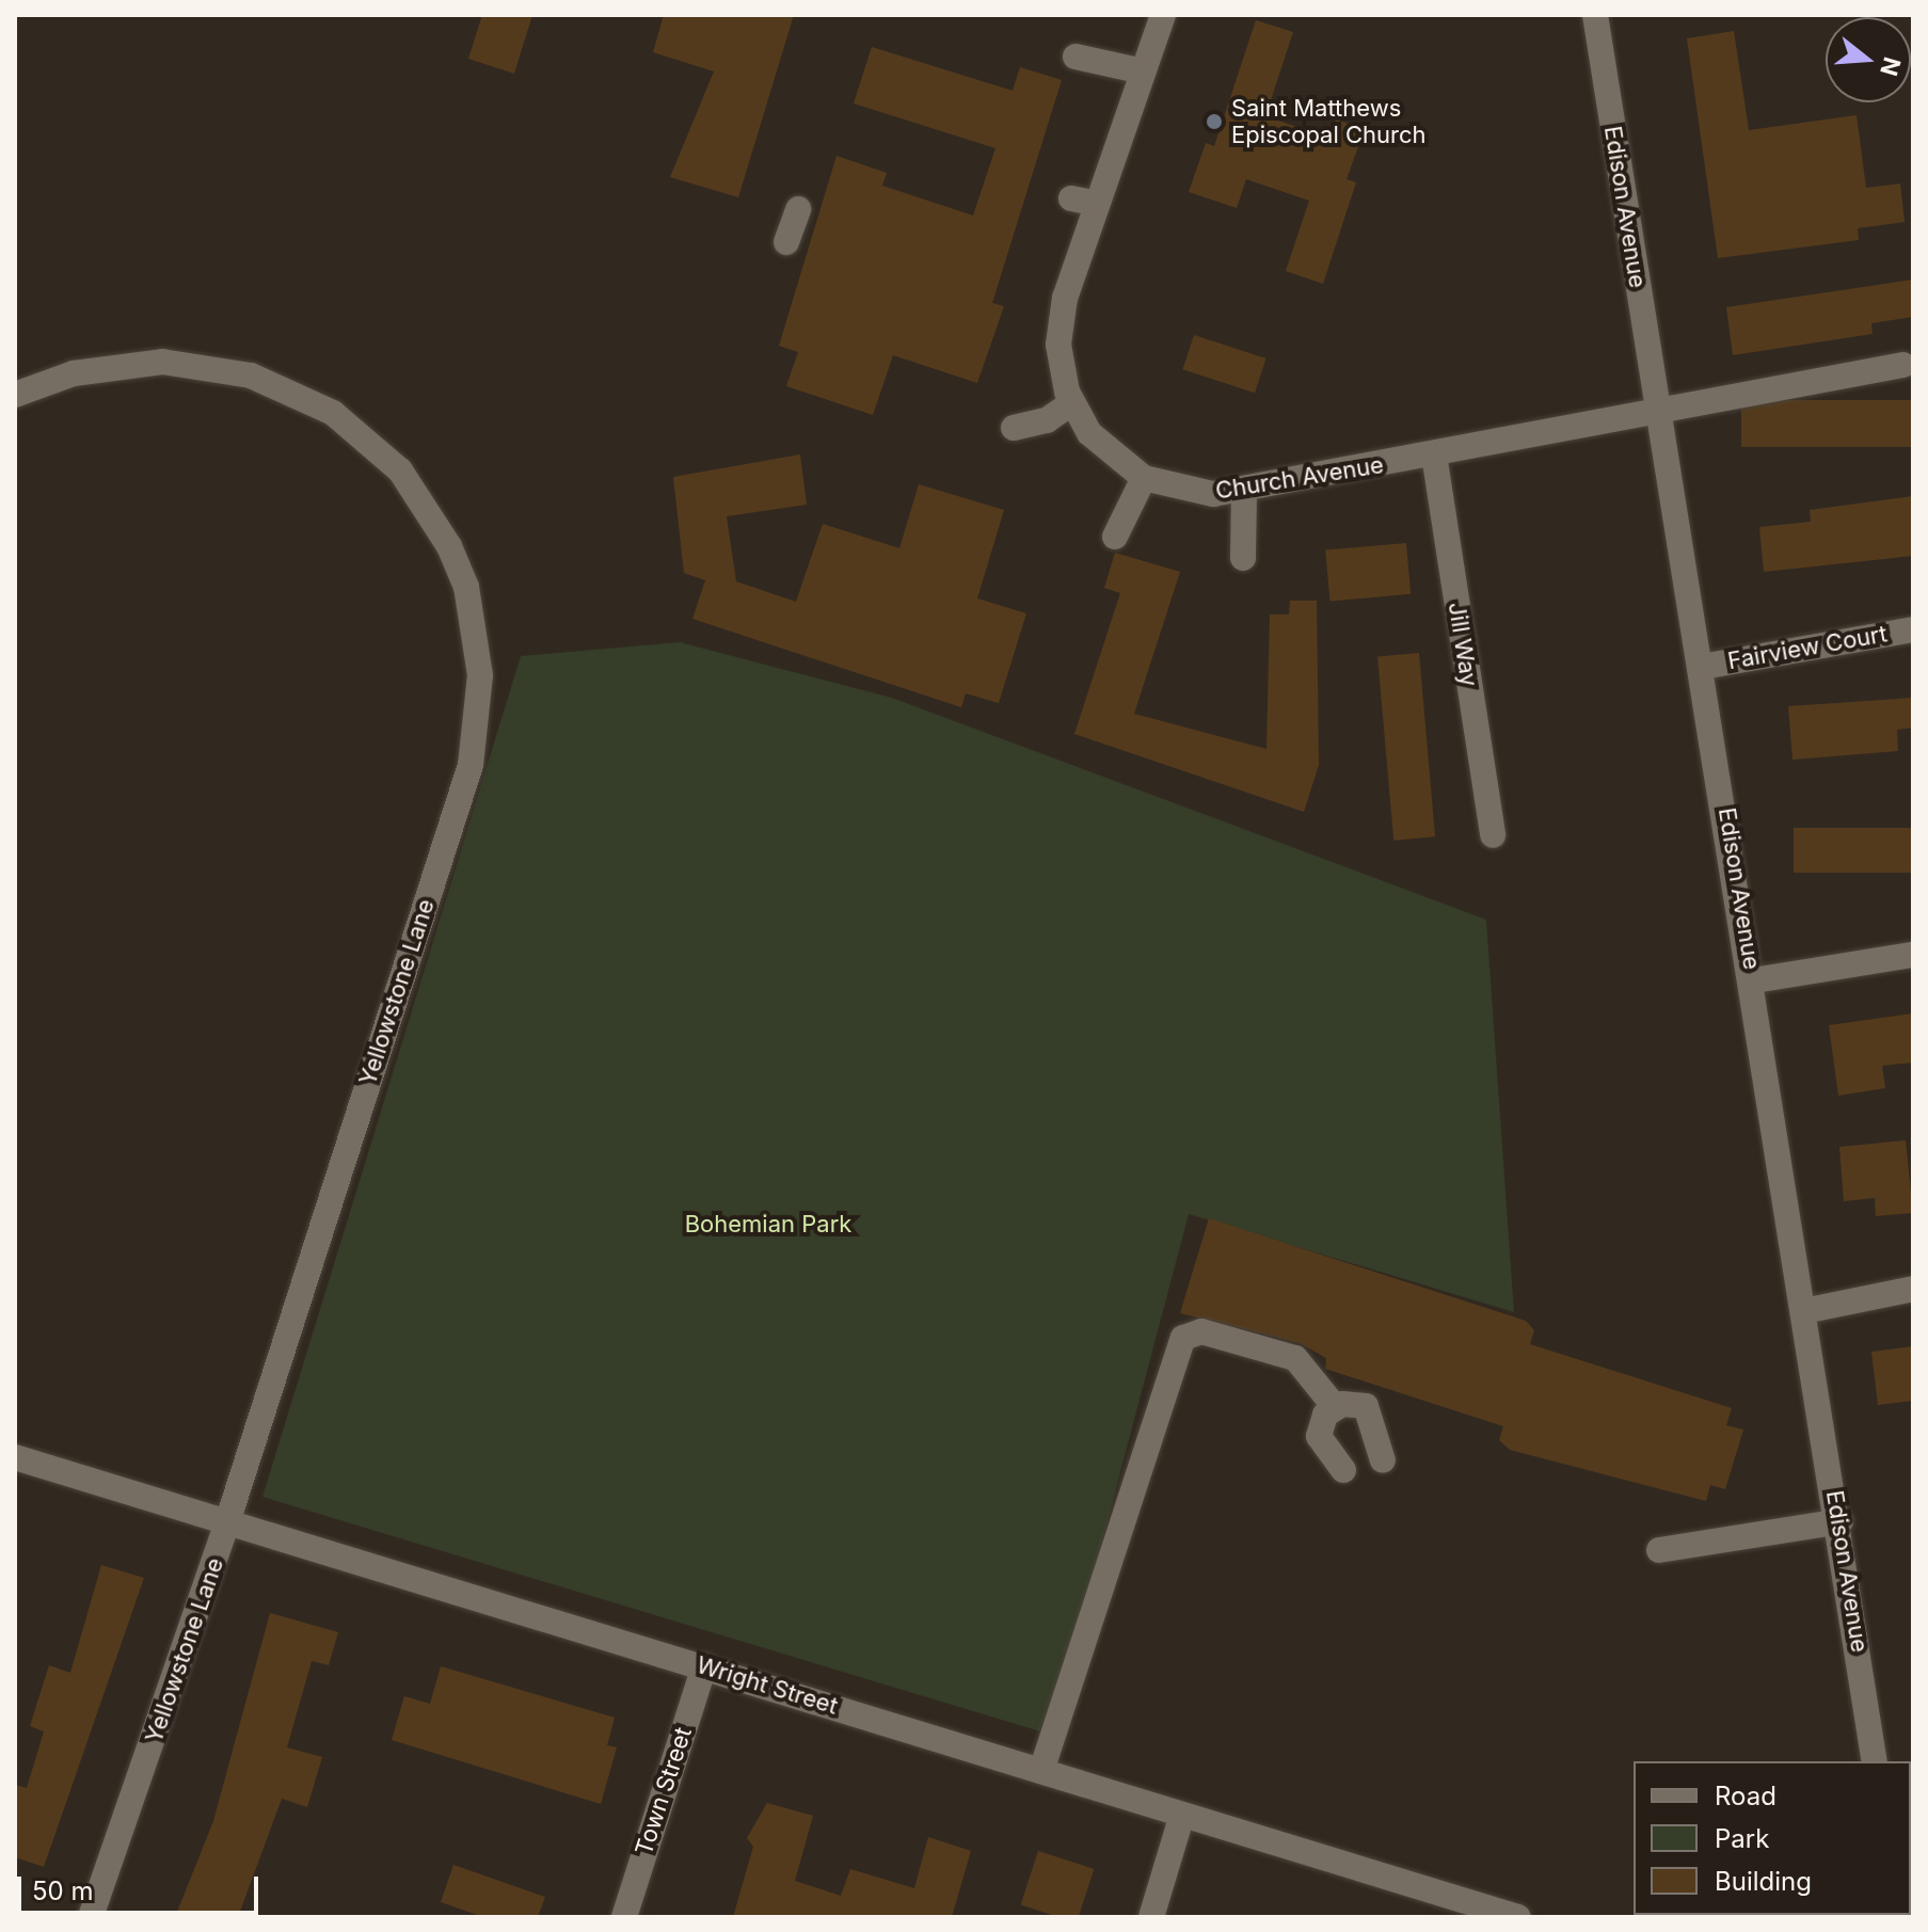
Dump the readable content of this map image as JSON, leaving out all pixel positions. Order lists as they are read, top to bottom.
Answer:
{
  "streets": {
    "street": [
      "Edison Avenue",
      "Church Avenue",
      "Jill Way",
      "Fairview Court",
      "Yellowstone Lane",
      "Wright Street",
      "Town Street"
    ]
  },
  "crossings": [
    ["Edison Avenue", "Church Avenue"],
    ["Edison Avenue", "Fairview Court"],
    ["Church Avenue", "Jill Way"],
    ["Yellowstone Lane", "Wright Street"],
    ["Wright Street", "Town Street"]
  ],
  "parks": ["Bohemian Park"],
  "places": ["Saint Matthews Episcopal Church"],
  "legend": ["Road", "Park", "Building"],
  "scale_bar": "50 m",
  "north": "right"
}
